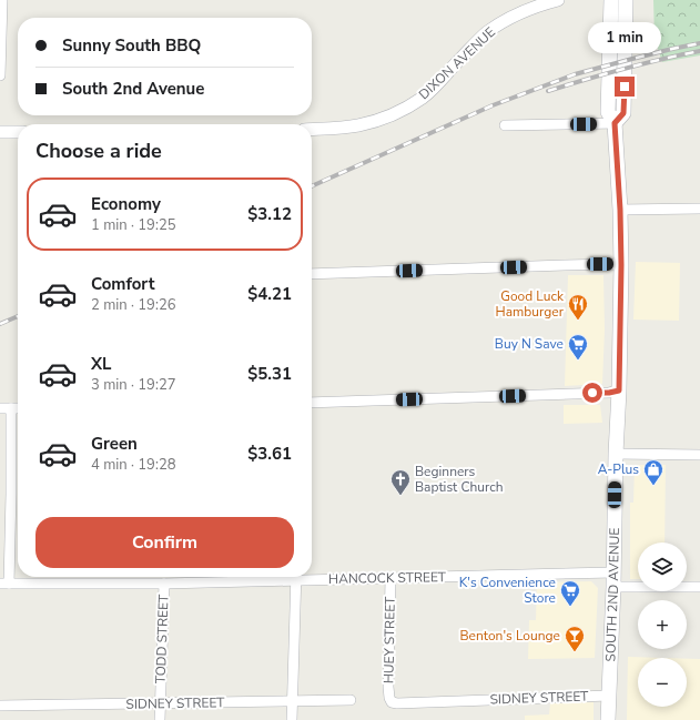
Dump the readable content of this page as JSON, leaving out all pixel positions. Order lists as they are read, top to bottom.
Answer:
{
  "streets": {
    "main road": ["SOUTH 2ND AVENUE"],
    "street": [
      "DIXON AVENUE",
      "HANCOCK STREET",
      "TODD STREET",
      "HUEY STREET",
      "SIDNEY STREET"
    ]
  },
  "crossings": [
    ["HANCOCK STREET", "SOUTH 2ND AVENUE"],
    ["HANCOCK STREET", "TODD STREET"],
    ["HANCOCK STREET", "HUEY STREET"],
    ["SOUTH 2ND AVENUE", "SIDNEY STREET"],
    ["TODD STREET", "SIDNEY STREET"],
    ["HUEY STREET", "SIDNEY STREET"]
  ],
  "places": {
    "restaurant": ["Good Luck Hamburger"],
    "supermarket": ["Buy N Save", "K's Convenience Store"],
    "shop": ["A-Plus"],
    "church": ["Beginners Baptist Church"],
    "bar": ["Benton's Lounge"]
  },
  "page": {
    "banner": ["Sunny South BBQ", "South 2nd Avenue"],
    "bubble": "1 min",
    "heading": "Choose a ride",
    "list": [
      {
        "name": "Economy",
        "note": "1 min · 19:25",
        "value": "$3.12"
      },
      {
        "name": "Comfort",
        "note": "2 min · 19:26",
        "value": "$4.21"
      },
      {
        "name": "XL",
        "note": "3 min · 19:27",
        "value": "$5.31"
      },
      {
        "name": "Green",
        "note": "4 min · 19:28",
        "value": "$3.61"
      }
    ],
    "buttons": "Confirm",
    "map_buttons": ["+", "−"]
  }
}
